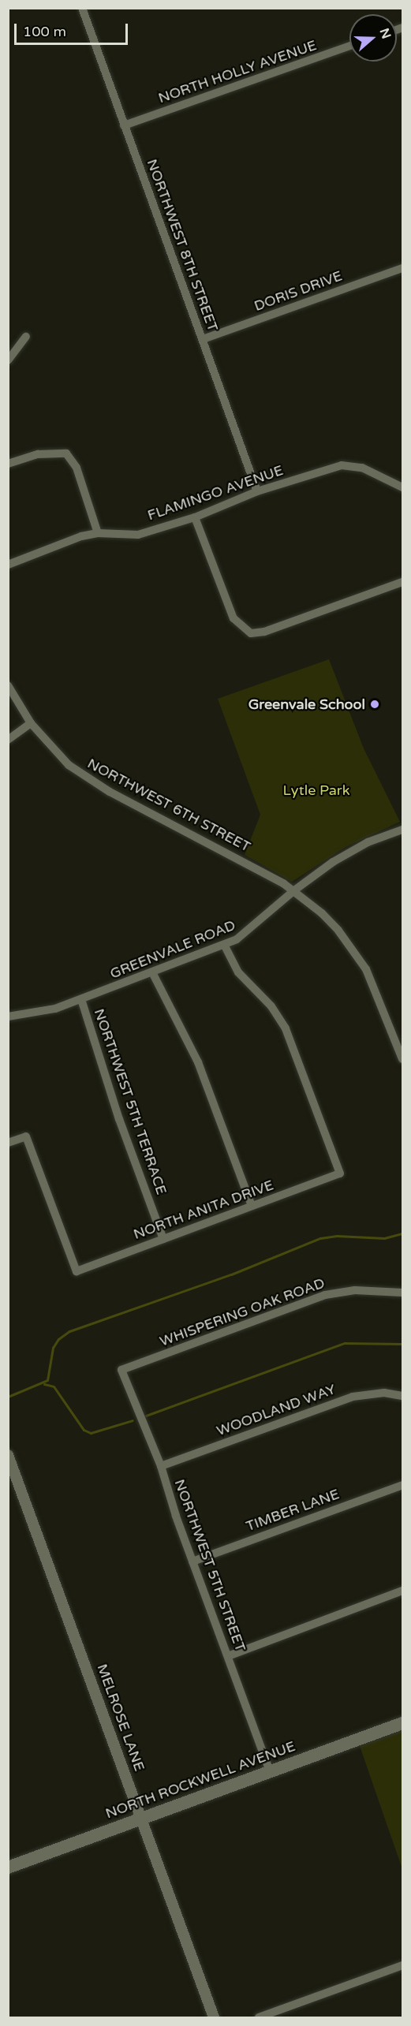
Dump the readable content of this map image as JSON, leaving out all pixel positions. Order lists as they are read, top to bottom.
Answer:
{
  "streets": {
    "main road": ["NORTH ROCKWELL AVENUE"],
    "street": [
      "NORTH HOLLY AVENUE",
      "NORTHWEST 8TH STREET",
      "DORIS DRIVE",
      "FLAMINGO AVENUE",
      "NORTHWEST 6TH STREET",
      "GREENVALE ROAD",
      "NORTHWEST 5TH TERRACE",
      "NORTH ANITA DRIVE",
      "WHISPERING OAK ROAD",
      "WOODLAND WAY",
      "TIMBER LANE",
      "NORTHWEST 5TH STREET",
      "MELROSE LANE"
    ]
  },
  "crossings": [
    ["NORTH HOLLY AVENUE", "NORTHWEST 8TH STREET"],
    ["NORTHWEST 8TH STREET", "DORIS DRIVE"],
    ["NORTHWEST 8TH STREET", "FLAMINGO AVENUE"],
    ["NORTHWEST 6TH STREET", "GREENVALE ROAD"],
    ["GREENVALE ROAD", "NORTHWEST 5TH TERRACE"],
    ["GREENVALE ROAD", "NORTH ANITA DRIVE"],
    ["NORTHWEST 5TH TERRACE", "NORTH ANITA DRIVE"],
    ["WHISPERING OAK ROAD", "NORTHWEST 5TH STREET"],
    ["WOODLAND WAY", "NORTHWEST 5TH STREET"],
    ["TIMBER LANE", "NORTHWEST 5TH STREET"],
    ["NORTHWEST 5TH STREET", "NORTH ROCKWELL AVENUE"],
    ["MELROSE LANE", "NORTH ROCKWELL AVENUE"]
  ],
  "parks": ["Lytle Park"],
  "places": ["Greenvale School"],
  "scale_bar": "100 m",
  "north": "right"
}
